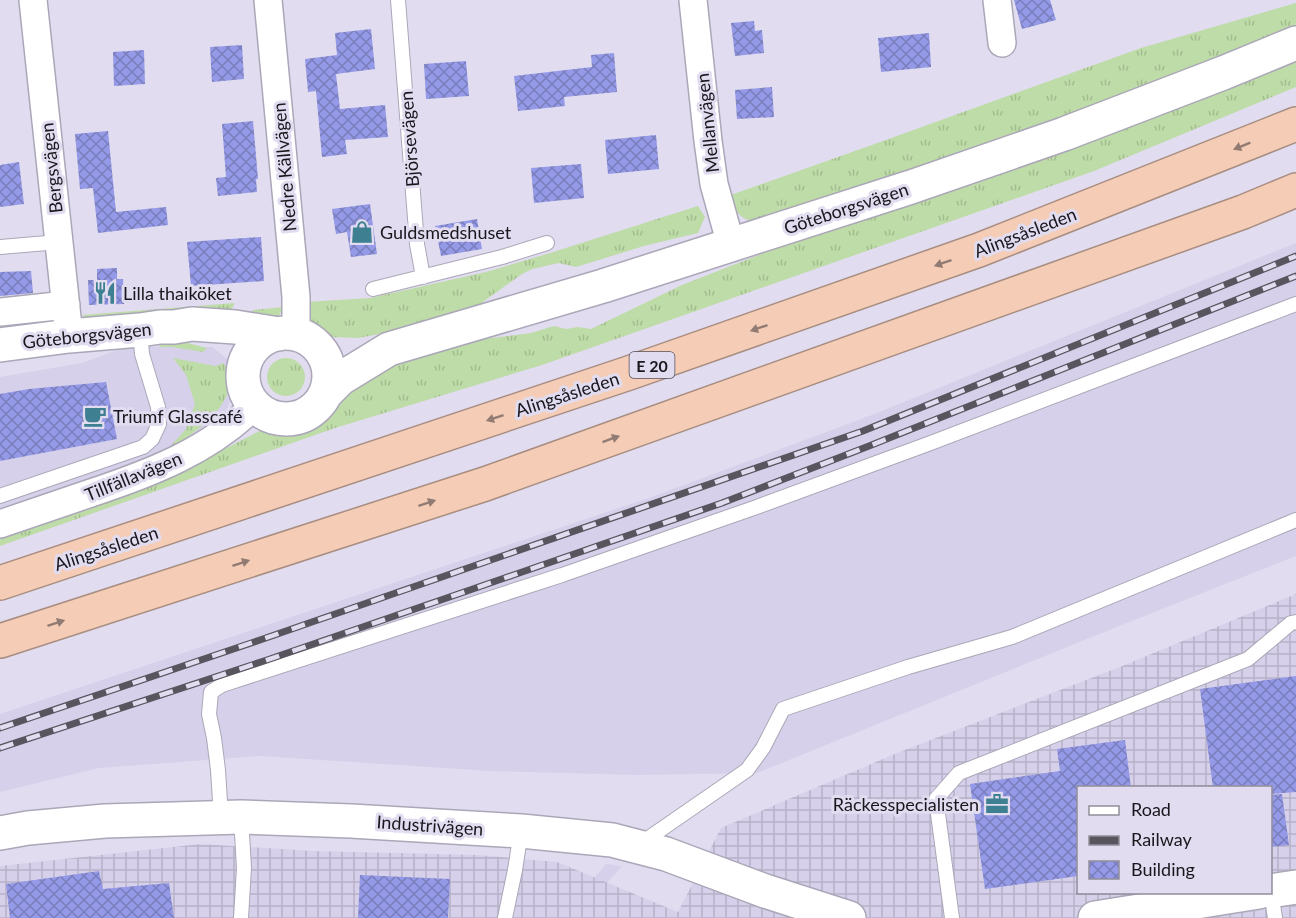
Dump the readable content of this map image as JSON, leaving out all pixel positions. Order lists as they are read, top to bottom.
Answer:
{
  "streets": {
    "highway": ["Alingsåsleden", "E 20"],
    "street": [
      "Mellanvägen",
      "Nedre Källvägen",
      "Bergsvägen",
      "Göteborgsvägen",
      "Tillfällavägen",
      "Industrivägen"
    ],
    "lane": ["Björsevägen"]
  },
  "crossings": [
    ["Mellanvägen", "Göteborgsvägen"],
    ["Nedre Källvägen", "Göteborgsvägen"],
    ["Nedre Källvägen", "Tillfällavägen"],
    ["Bergsvägen", "Göteborgsvägen"],
    ["Göteborgsvägen", "Tillfällavägen"]
  ],
  "places": {
    "shop": ["Guldsmedshuset"],
    "restaurant": ["Lilla thaiköket"],
    "cafe": ["Triumf Glasscafé"],
    "office": ["Räckesspecialisten"]
  },
  "legend": ["Road", "Railway", "Building"]
}
